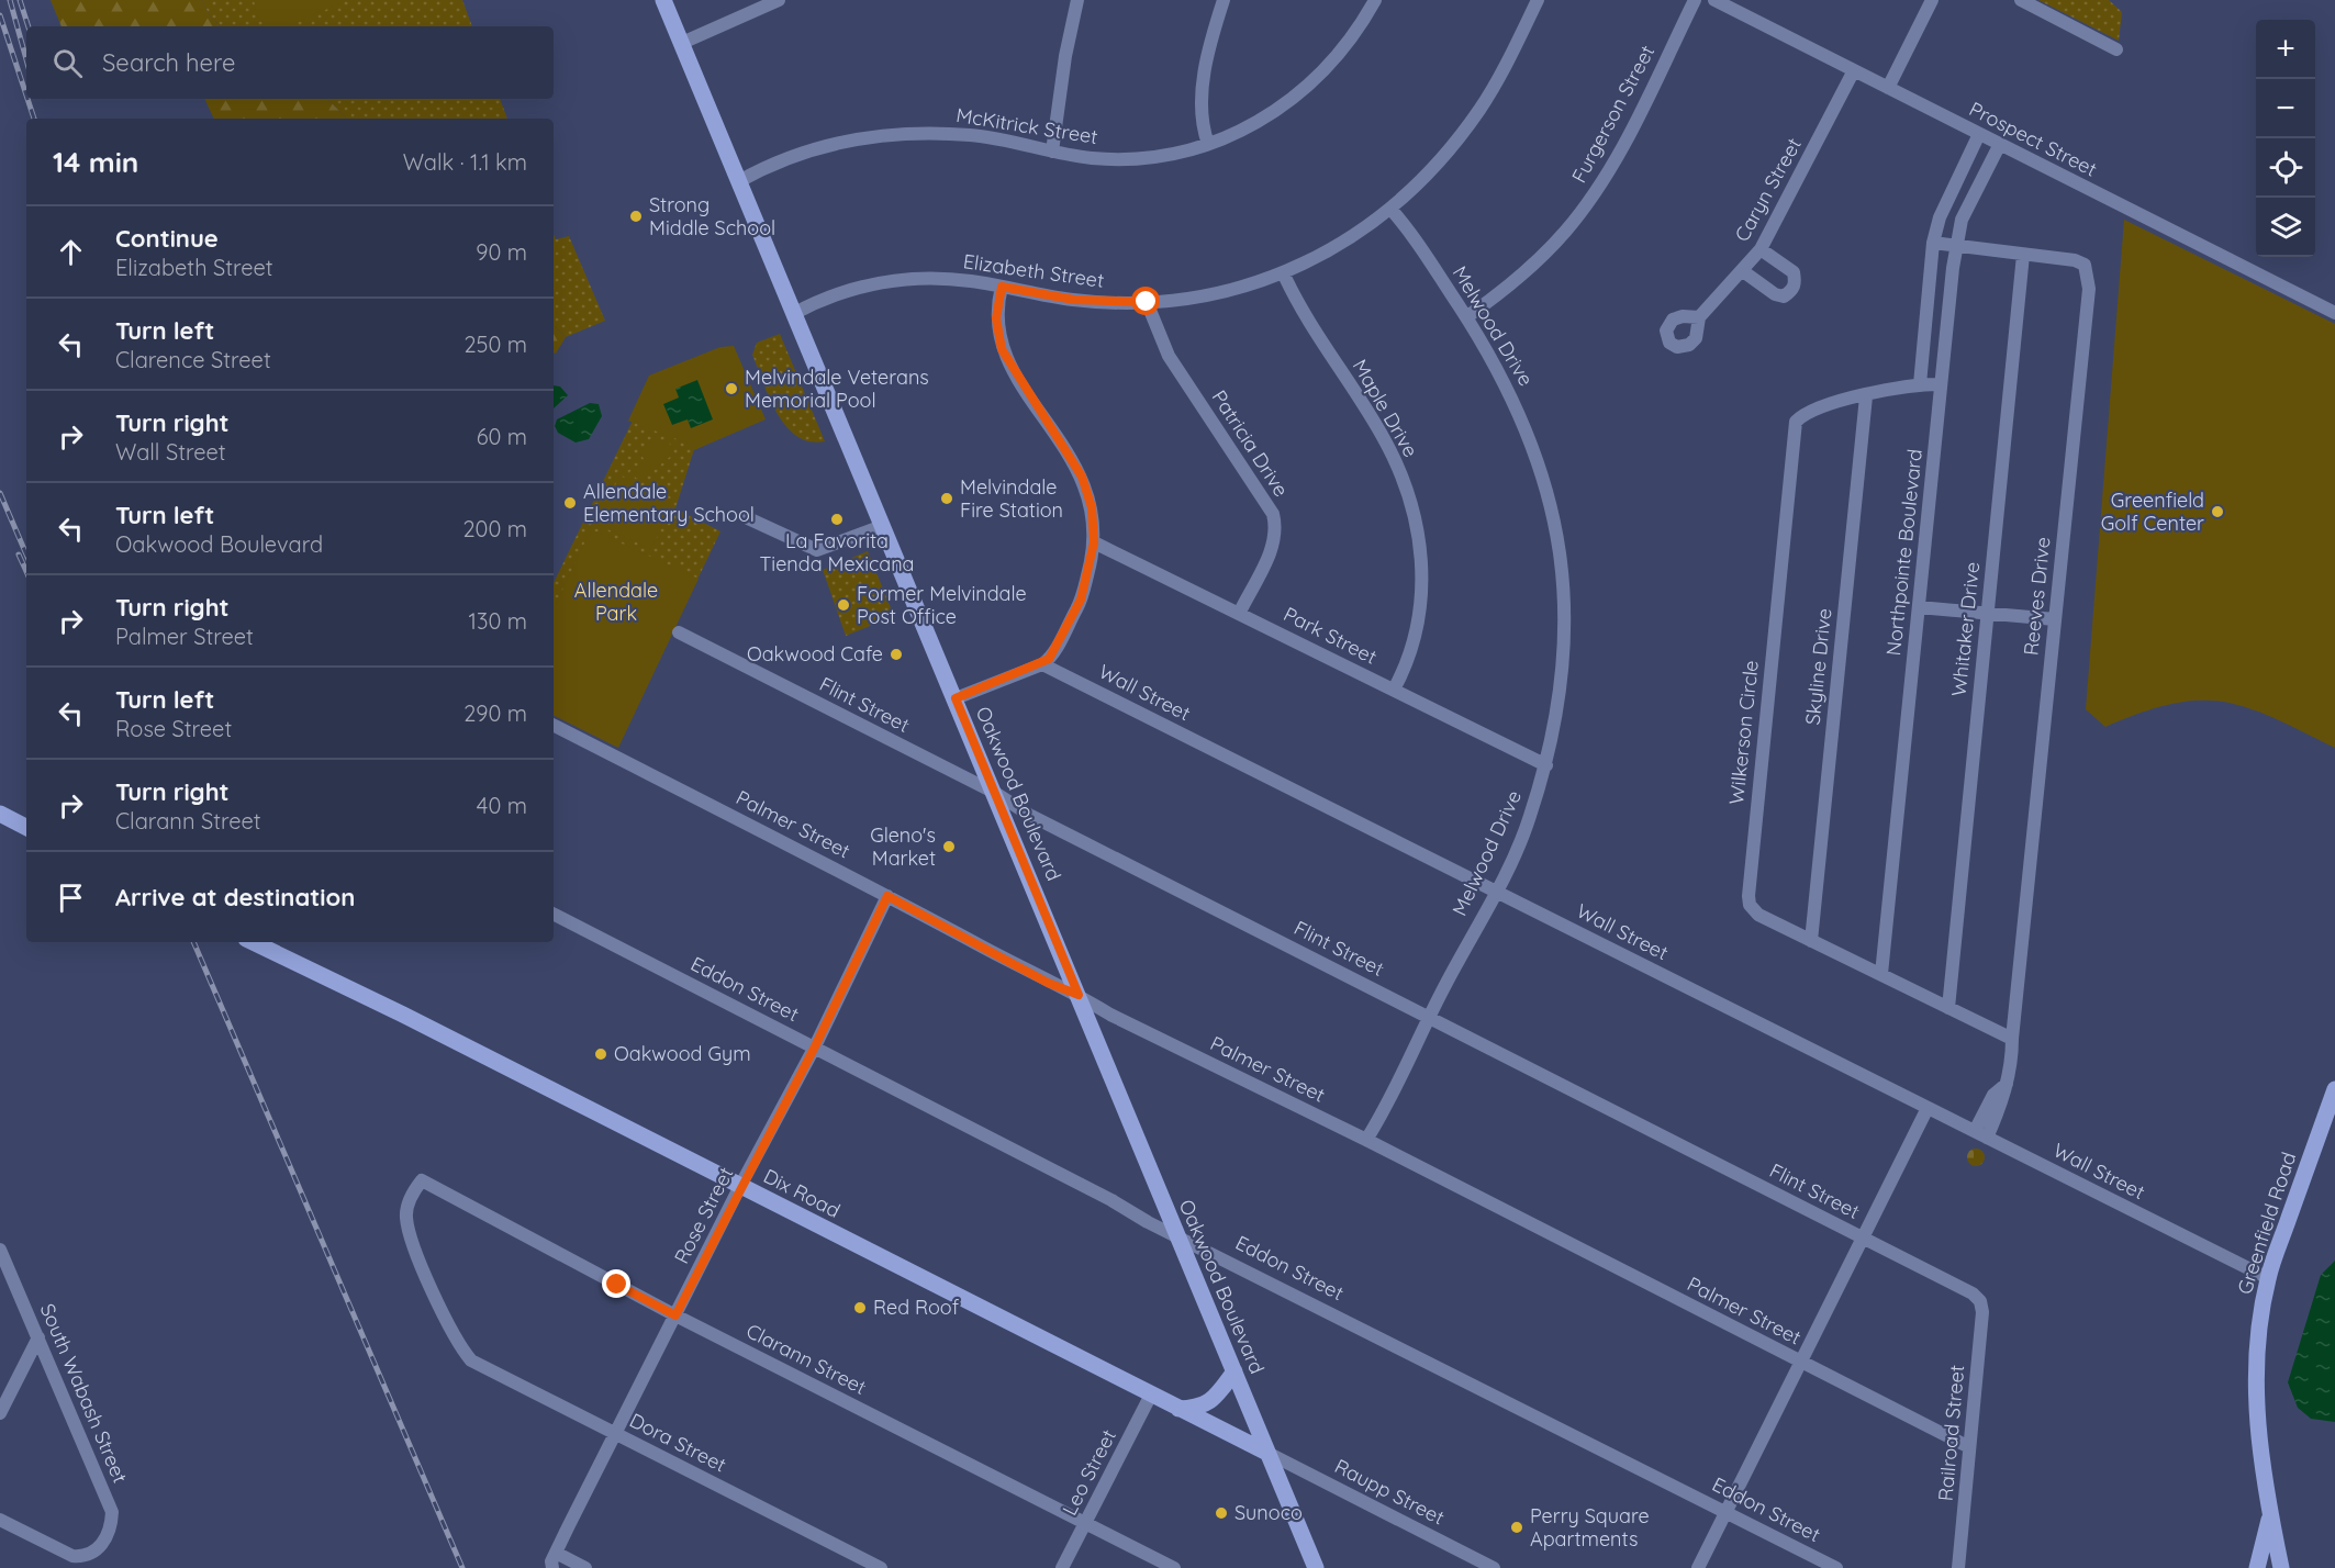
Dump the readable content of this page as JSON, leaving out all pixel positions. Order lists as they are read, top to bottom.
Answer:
{
  "streets": {
    "main road": ["Oakwood Boulevard", "Dix Road", "Greenfield Road"],
    "street": [
      "Furgerson Street",
      "McKitrick Street",
      "Prospect Street",
      "Caryn Street",
      "Elizabeth Street",
      "Melwood Drive",
      "Maple Drive",
      "Patricia Drive",
      "Northpointe Boulevard",
      "Reeves Drive",
      "Whitaker Drive",
      "Park Street",
      "Skyline Drive",
      "Wall Street",
      "Flint Street",
      "Wilkerson Circle",
      "Palmer Street",
      "Eddon Street",
      "Rose Street",
      "Clarann Street",
      "South Wabash Street",
      "Railroad Street",
      "Dora Street",
      "Leo Street",
      "Raupp Street"
    ]
  },
  "crossings": [
    ["Furgerson Street", "Melwood Drive"],
    ["McKitrick Street", "Oakwood Boulevard"],
    ["Prospect Street", "Caryn Street"],
    ["Prospect Street", "Northpointe Boulevard"],
    ["Elizabeth Street", "Melwood Drive"],
    ["Elizabeth Street", "Maple Drive"],
    ["Elizabeth Street", "Patricia Drive"],
    ["Elizabeth Street", "Oakwood Boulevard"],
    ["Melwood Drive", "Park Street"],
    ["Melwood Drive", "Wall Street"],
    ["Melwood Drive", "Flint Street"],
    ["Melwood Drive", "Palmer Street"],
    ["Maple Drive", "Park Street"],
    ["Patricia Drive", "Park Street"],
    ["Northpointe Boulevard", "Reeves Drive"],
    ["Northpointe Boulevard", "Wilkerson Circle"],
    ["Reeves Drive", "Whitaker Drive"],
    ["Reeves Drive", "Wall Street"],
    ["Reeves Drive", "Wilkerson Circle"],
    ["Whitaker Drive", "Wilkerson Circle"],
    ["Skyline Drive", "Wilkerson Circle"],
    ["Wall Street", "Greenfield Road"],
    ["Flint Street", "Oakwood Boulevard"],
    ["Flint Street", "Railroad Street"],
    ["Oakwood Boulevard", "Palmer Street"],
    ["Oakwood Boulevard", "Eddon Street"],
    ["Oakwood Boulevard", "Dix Road"],
    ["Oakwood Boulevard", "Raupp Street"],
    ["Palmer Street", "Rose Street"],
    ["Palmer Street", "Railroad Street"],
    ["Eddon Street", "Rose Street"],
    ["Dix Road", "Rose Street"],
    ["Dix Road", "Leo Street"],
    ["Dix Road", "Raupp Street"],
    ["Rose Street", "Clarann Street"],
    ["Rose Street", "Dora Street"],
    ["Clarann Street", "Dora Street"],
    ["Clarann Street", "Leo Street"]
  ],
  "parks": ["Allendale Park"],
  "places": [
    "Strong Middle School",
    "Melvindale Veterans Memorial Pool",
    "Melvindale Fire Station",
    "Allendale Elementary School",
    "Greenfield Golf Center",
    "La Favorita Tienda Mexicana",
    "Former Melvindale Post Office",
    "Oakwood Cafe",
    "Gleno's Market",
    "Oakwood Gym",
    "Red Roof",
    "Sunoco",
    "Perry Square Apartments"
  ],
  "page": {
    "map_buttons": ["+", "−"],
    "search": "Search here",
    "heading": ["14 min", "Walk · 1.1 km"],
    "list": [
      ["Continue", "Elizabeth Street", "90 m"],
      ["Turn left", "Clarence Street", "250 m"],
      ["Turn right", "Wall Street", "60 m"],
      ["Turn left", "Oakwood Boulevard", "200 m"],
      ["Turn right", "Palmer Street", "130 m"],
      ["Turn left", "Rose Street", "290 m"],
      ["Turn right", "Clarann Street", "40 m"],
      "Arrive at destination"
    ]
  }
}
